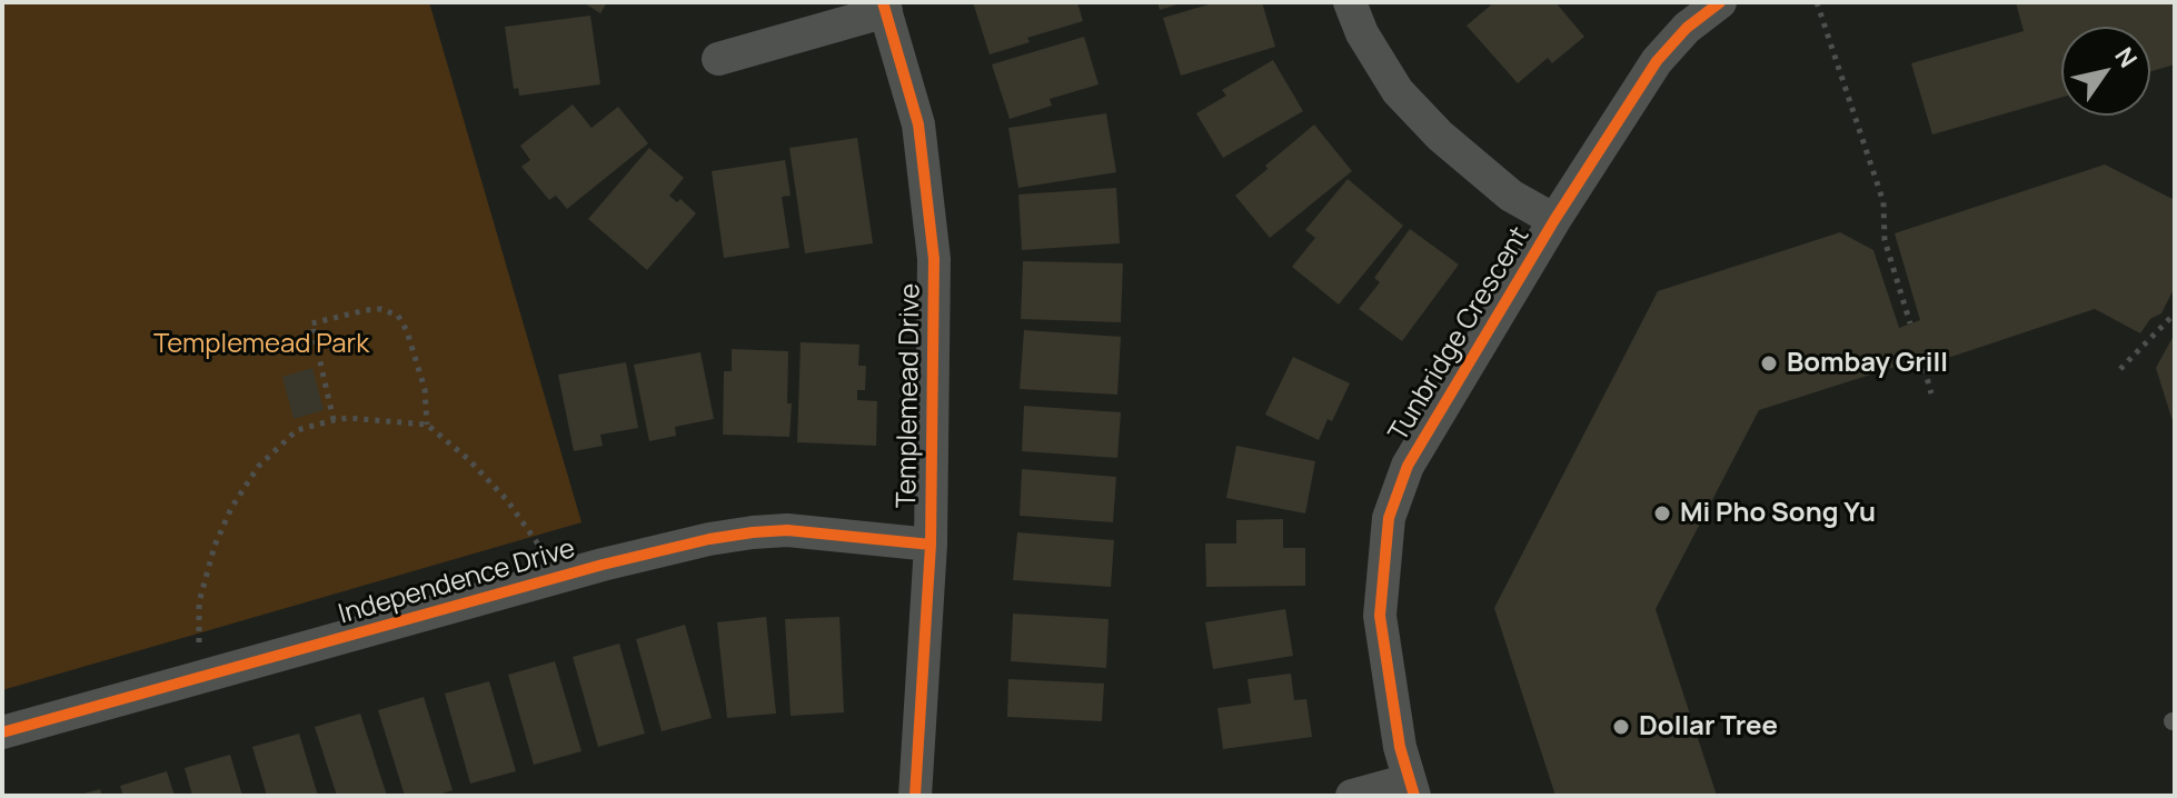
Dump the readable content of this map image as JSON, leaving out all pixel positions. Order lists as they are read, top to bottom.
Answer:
{
  "streets": {
    "street": ["Tunbridge Crescent", "Templemead Drive", "Independence Drive"]
  },
  "crossings": [
    ["Templemead Drive", "Independence Drive"]
  ],
  "parks": ["Templemead Park"],
  "places": ["Bombay Grill", "Mi Pho Song Yu", "Dollar Tree"],
  "north": "top right"
}
